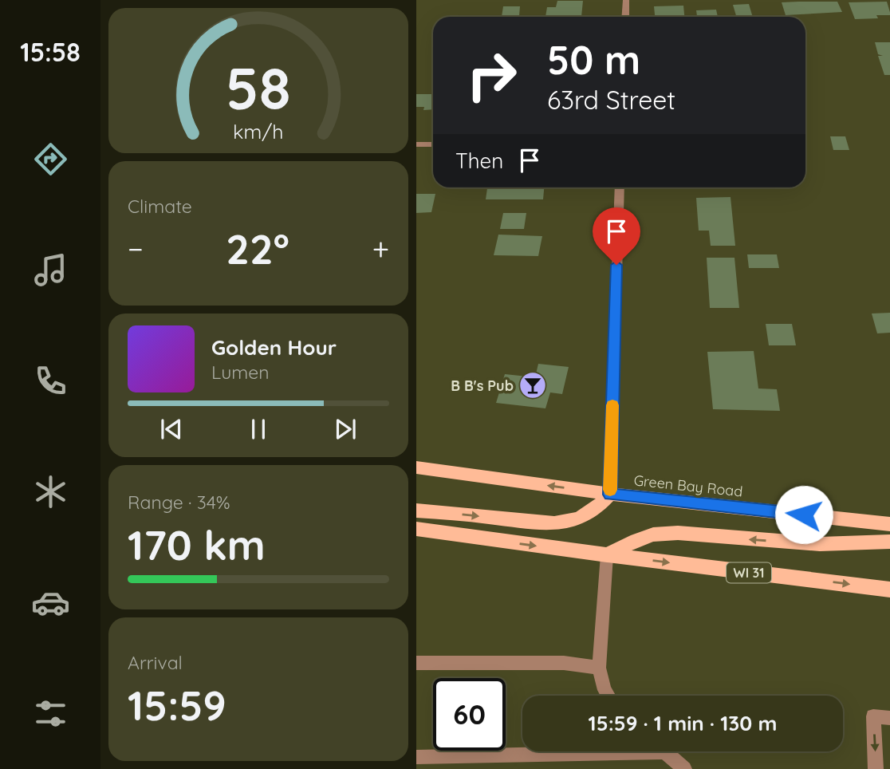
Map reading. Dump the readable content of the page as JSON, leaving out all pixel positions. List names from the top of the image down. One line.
{"streets":{"main road":["Green Bay Road","WI 31"]},"places":{"bar":["B B's Pub"]},"page":{"tabs":"15:58","turn":["50 m","63rd Street"],"then":"Then","tile":["Climate",["Range · 34%","170 km"],["Arrival","15:59"]],"heat":["−","22°","+"],"song":["Golden Hour","Lumen"],"limit":"60","trip":"15:59 · 1 min · 130 m","gauge":["58","km/h"]}}
